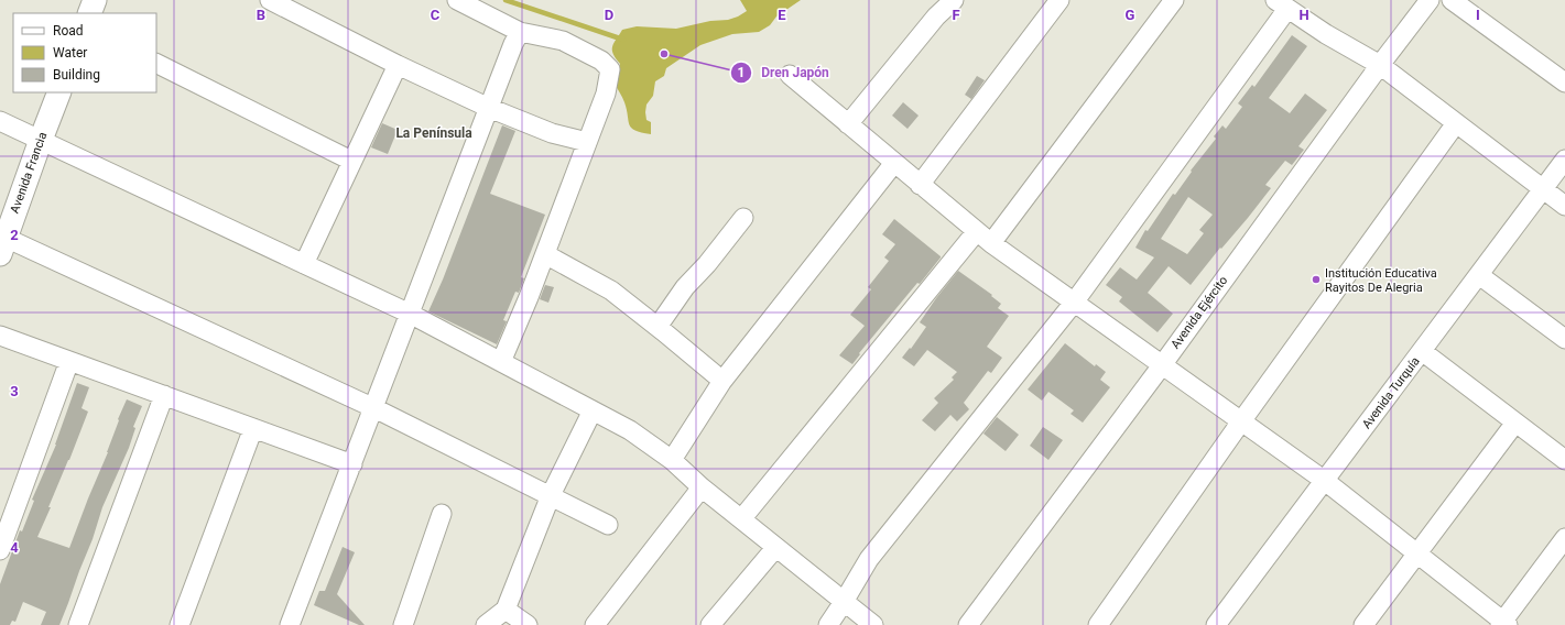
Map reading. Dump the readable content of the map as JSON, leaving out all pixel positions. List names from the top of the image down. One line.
{"streets":{"street":["Avenida Francia","Avenida Ejército","Avenida Turquía"]},"districts":["La Península"],"places":["Dren Japón","Institución Educativa Rayitos De Alegria"],"legend":["Road","Water","Building"],"grid":{"columns":["B","C","D","E","F","G","H","I"],"rows":["2","3","4"]}}
